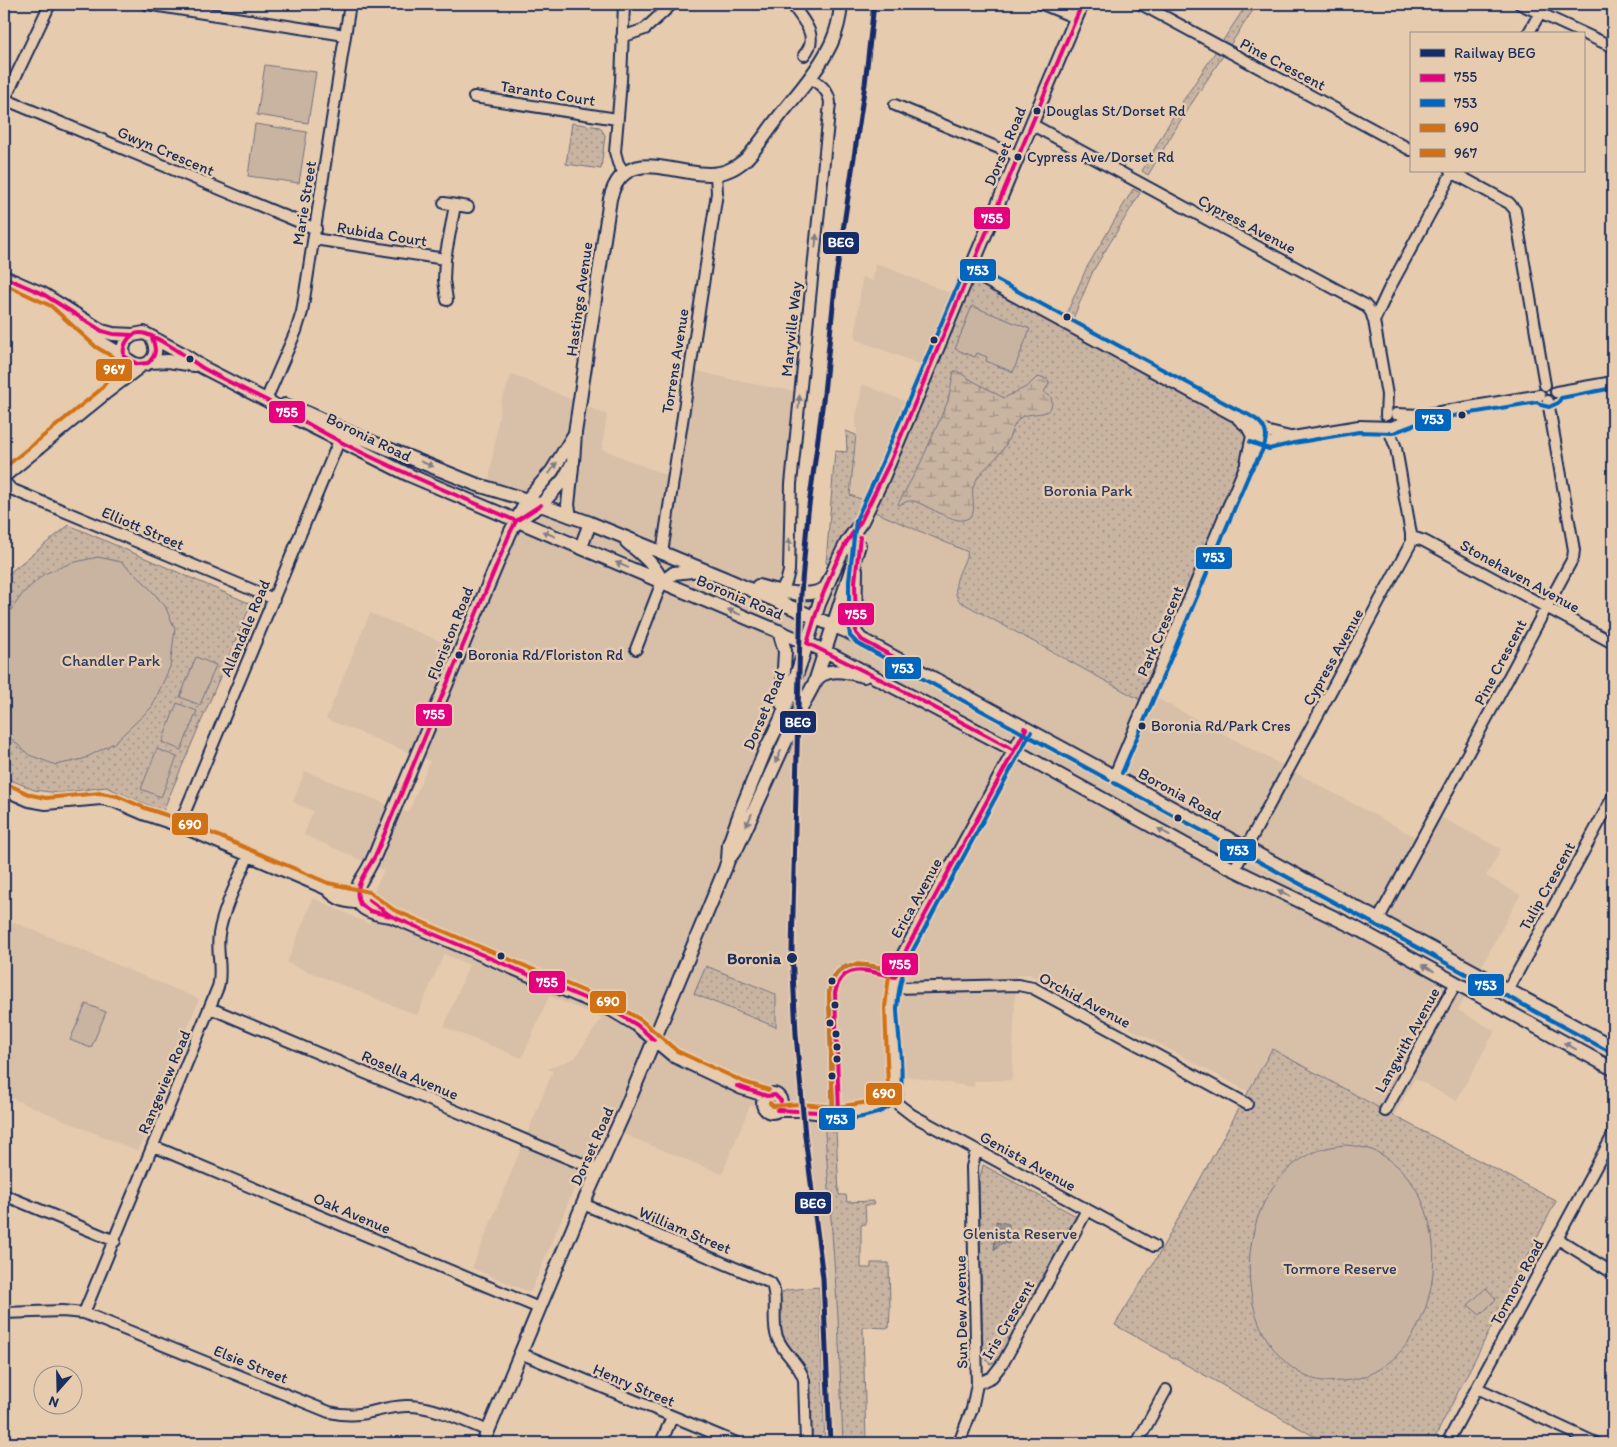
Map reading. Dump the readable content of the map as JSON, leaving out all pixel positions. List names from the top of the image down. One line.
{"streets":{"main road":["Dorset Road","Hastings Avenue","Boronia Road","Floriston Road","Erica Avenue"],"street":["Pine Crescent","Taranto Court","Gwyn Crescent","Marie Street","Cypress Avenue","Rubida Court","Maryville Way","Torrens Avenue","Elliott Street","Stonehaven Avenue","Allandale Road","Park Crescent","Tulip Crescent","Orchid Avenue","Langwith Avenue","Rosella Avenue","Rangeview Road","Genista Avenue","Oak Avenue","William Street","Tormore Road","Sun Dew Avenue","Iris Crescent","Elsie Street","Henry Street"]},"crossings":[["Pine Crescent","Boronia Road"],["Pine Crescent","Stonehaven Avenue"],["Dorset Road","Cypress Avenue"],["Dorset Road","Boronia Road"],["Dorset Road","Rosella Avenue"],["Dorset Road","Oak Avenue"],["Dorset Road","William Street"],["Dorset Road","Elsie Street"],["Dorset Road","Henry Street"],["Gwyn Crescent","Marie Street"],["Gwyn Crescent","Rubida Court"],["Marie Street","Rubida Court"],["Marie Street","Boronia Road"],["Cypress Avenue","Boronia Road"],["Cypress Avenue","Stonehaven Avenue"],["Hastings Avenue","Boronia Road"],["Hastings Avenue","Floriston Road"],["Maryville Way","Boronia Road"],["Torrens Avenue","Boronia Road"],["Boronia Road","Allandale Road"],["Boronia Road","Park Crescent"],["Boronia Road","Floriston Road"],["Boronia Road","Tulip Crescent"],["Boronia Road","Erica Avenue"],["Boronia Road","Langwith Avenue"],["Elliott Street","Allandale Road"],["Erica Avenue","Orchid Avenue"],["Erica Avenue","Genista Avenue"],["Rosella Avenue","Rangeview Road"],["Rangeview Road","Oak Avenue"],["Rangeview Road","Elsie Street"],["Genista Avenue","Sun Dew Avenue"],["Genista Avenue","Iris Crescent"],["Sun Dew Avenue","Iris Crescent"]],"one_way":["Maryville Way"],"parks":["Boronia Park","Chandler Park","Glenista Reserve","Tormore Reserve"],"places":["Douglas St/Dorset Rd","Cypress Ave/Dorset Rd","Boronia Rd/Floriston Rd","Boronia Rd/Park Cres","Boronia"],"lines":["rail line BEG","transit line 755","transit line 753","transit line 967","transit line 690"],"legend":["Railway BEG","755","753","690","967"],"north":"bottom"}
